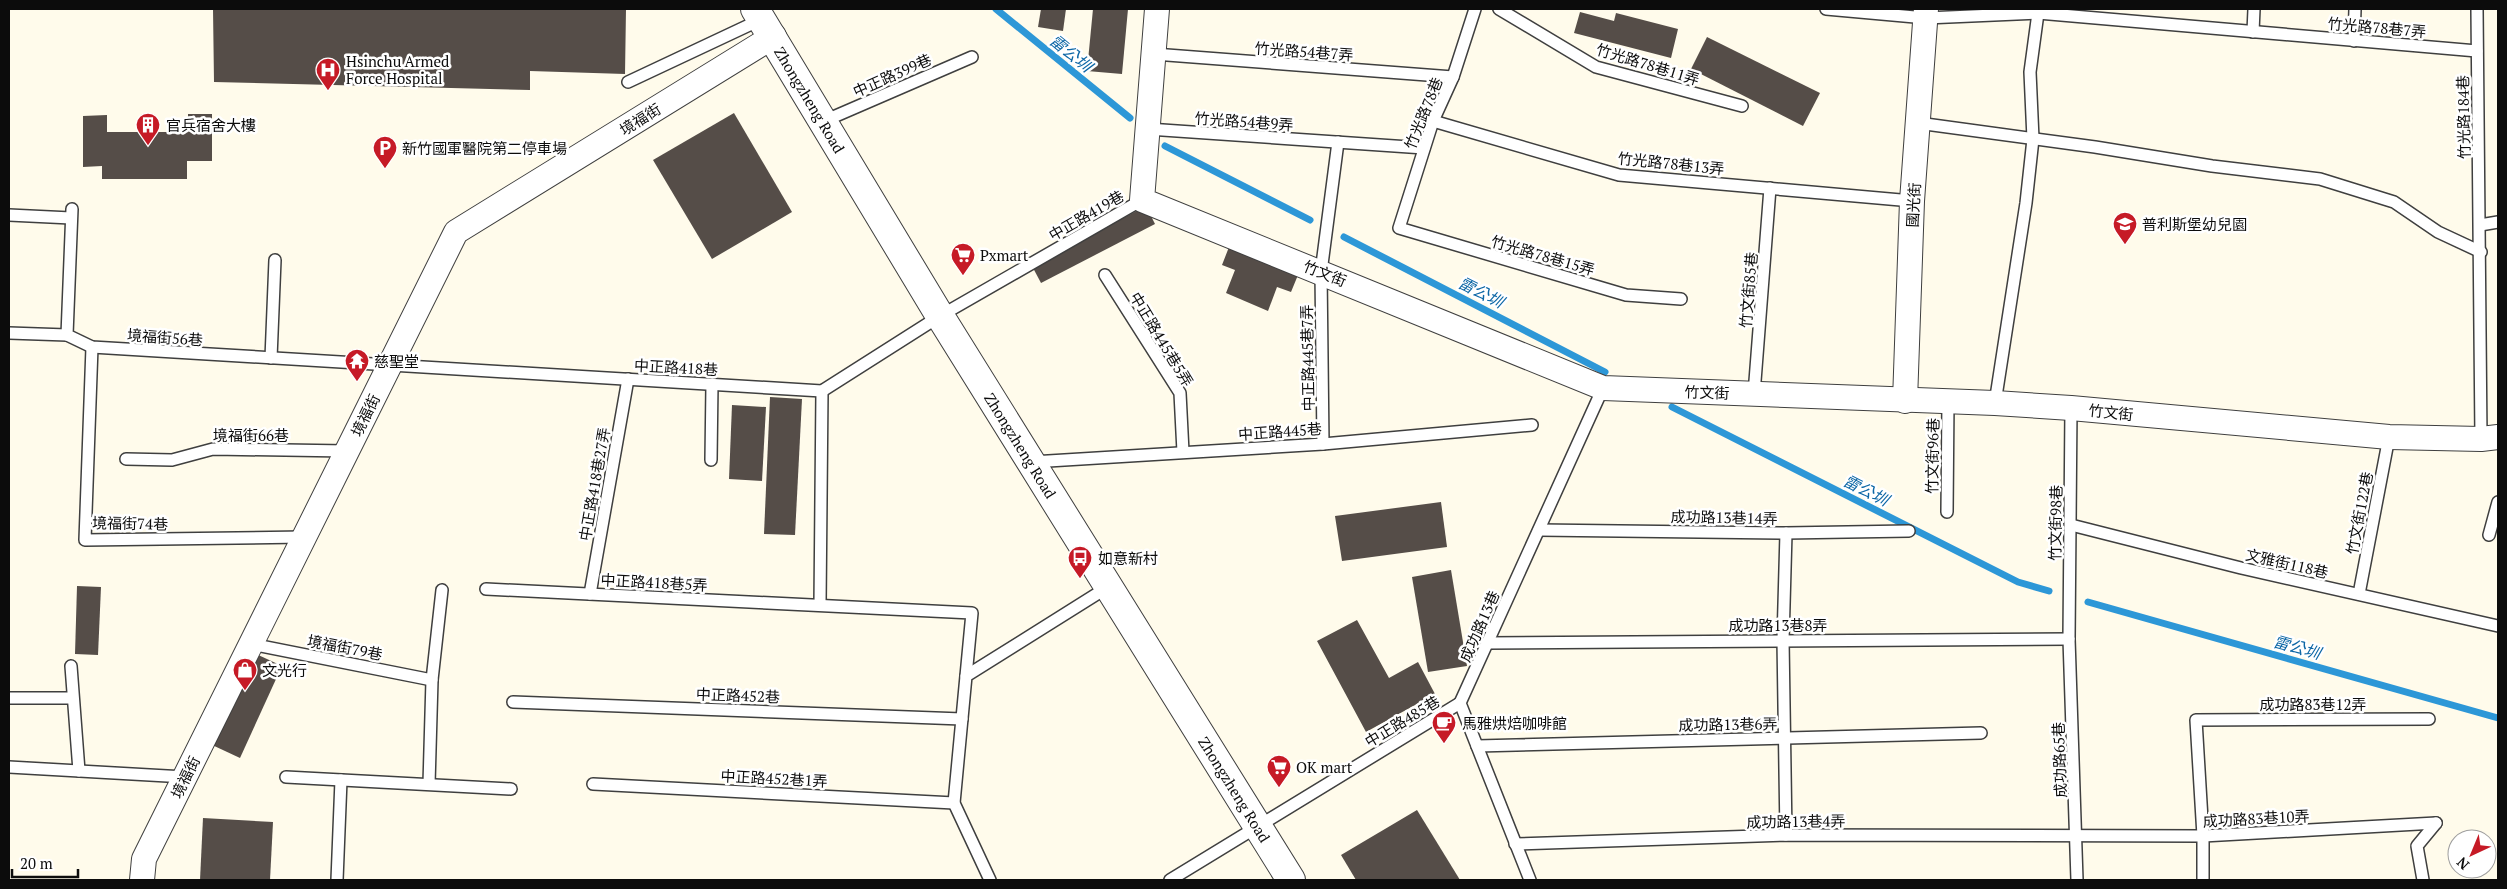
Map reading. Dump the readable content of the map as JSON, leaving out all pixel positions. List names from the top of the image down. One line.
{"streets":{"street":["Zhongzheng Road","境福街","國光街","竹文街"],"lane":["竹光路78巷7弄","竹光路54巷7弄","竹光路78巷11弄","中正路399巷","竹光路78巷","竹光路184巷","竹光路54巷9弄","竹光路78巷13弄","中正路419巷","竹光路78巷15弄","竹文街85巷","境福街56巷","中正路445巷5弄","中正路445巷7弄","中正路418巷","中正路445巷","境福街66巷","竹文街96巷","中正路418巷27弄","竹文街122巷","成功路13巷14弄","境福街74巷","竹文街98巷","文雅街118巷","中正路418巷5弄","成功路13巷8弄","成功路13巷","境福街79巷","中正路452巷","成功路83巷12弄","中正路485巷","成功路13巷6弄","成功路65巷","中正路452巷1弄","成功路83巷10弄","成功路13巷4弄"]},"crossings":[["竹光路78巷7弄","竹光路184巷"],["竹光路78巷7弄","國光街"],["竹光路54巷7弄","竹光路78巷"],["中正路399巷","Zhongzheng Road"],["Zhongzheng Road","境福街"],["Zhongzheng Road","中正路419巷"],["Zhongzheng Road","中正路445巷"],["Zhongzheng Road","中正路485巷"],["竹光路78巷","竹光路54巷9弄"],["竹光路78巷","竹光路78巷13弄"],["竹光路78巷","竹光路78巷15弄"],["竹光路184巷","竹文街"],["境福街","境福街56巷"],["境福街","中正路418巷"],["境福街","境福街66巷"],["境福街","境福街74巷"],["境福街","境福街79巷"],["竹光路78巷13弄","國光街"],["竹光路78巷13弄","竹文街85巷"],["國光街","竹文街"],["中正路419巷","竹文街"],["竹文街","竹文街85巷"],["竹文街","中正路445巷7弄"],["竹文街","竹文街96巷"],["竹文街","竹文街122巷"],["竹文街","竹文街98巷"],["竹文街","成功路13巷"],["境福街56巷","中正路418巷"],["境福街56巷","境福街74巷"],["中正路445巷5弄","中正路445巷"],["中正路445巷7弄","中正路445巷"],["中正路418巷","中正路418巷27弄"],["中正路418巷27弄","中正路418巷5弄"],["竹文街122巷","文雅街118巷"],["成功路13巷14弄","成功路13巷"],["竹文街98巷","文雅街118巷"],["竹文街98巷","成功路13巷8弄"],["竹文街98巷","成功路65巷"],["成功路13巷8弄","成功路13巷"],["成功路13巷8弄","成功路65巷"],["成功路13巷","中正路485巷"],["成功路83巷12弄","成功路83巷10弄"],["成功路65巷","成功路83巷10弄"],["成功路65巷","成功路13巷4弄"],["成功路83巷10弄","成功路13巷4弄"]],"water":["雷公圳"],"places":{"hospital":["Hsinchu Armed Force Hospital"],"building":["官兵宿舍大樓"],"parking":["新竹國軍醫院第二停車場"],"school or university":["普利斯堡幼兒園"],"supermarket":["Pxmart","OK mart"],"temple":["慈聖堂"],"bus stop":["如意新村"],"shop":["文光行"],"cafe":["馬雅烘焙咖啡館"]},"scale_bar":"20 m","north":"bottom left"}
